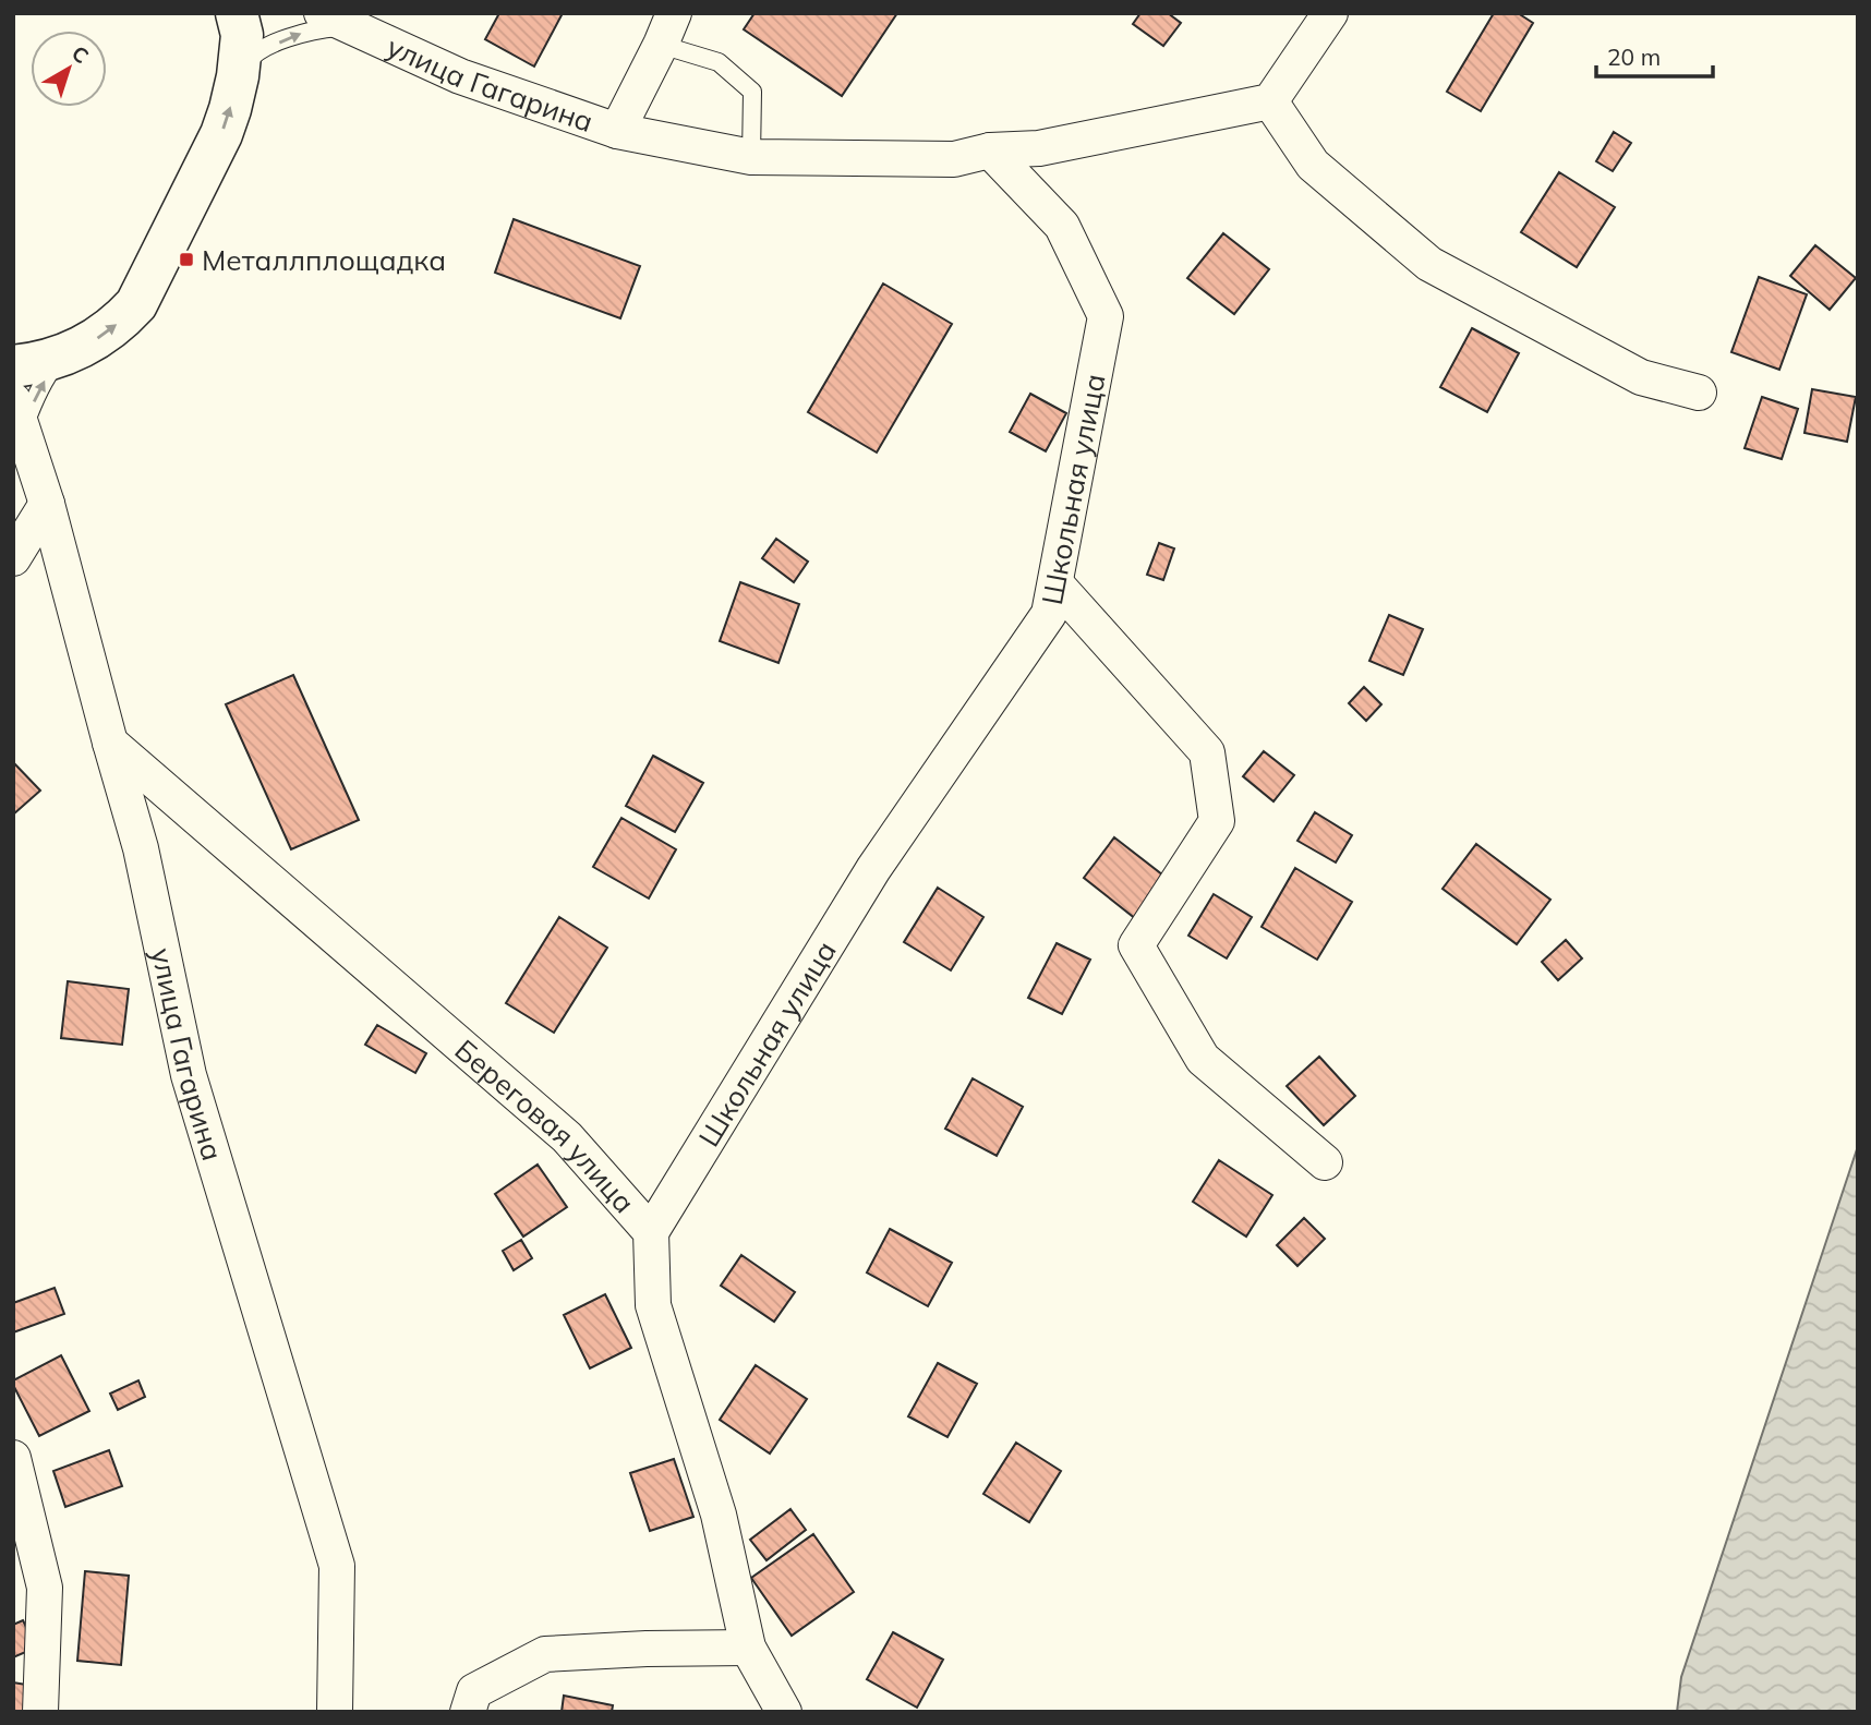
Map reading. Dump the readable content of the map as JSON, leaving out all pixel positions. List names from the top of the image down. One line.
{"streets":{"street":["улица Гагарина","Школьная улица","Береговая улица"]},"crossings":[["улица Гагарина","Школьная улица"],["улица Гагарина","Береговая улица"],["Школьная улица","Береговая улица"]],"places":{"transit":["Металлплощадка"]},"scale_bar":"20 m","north":"top right"}
